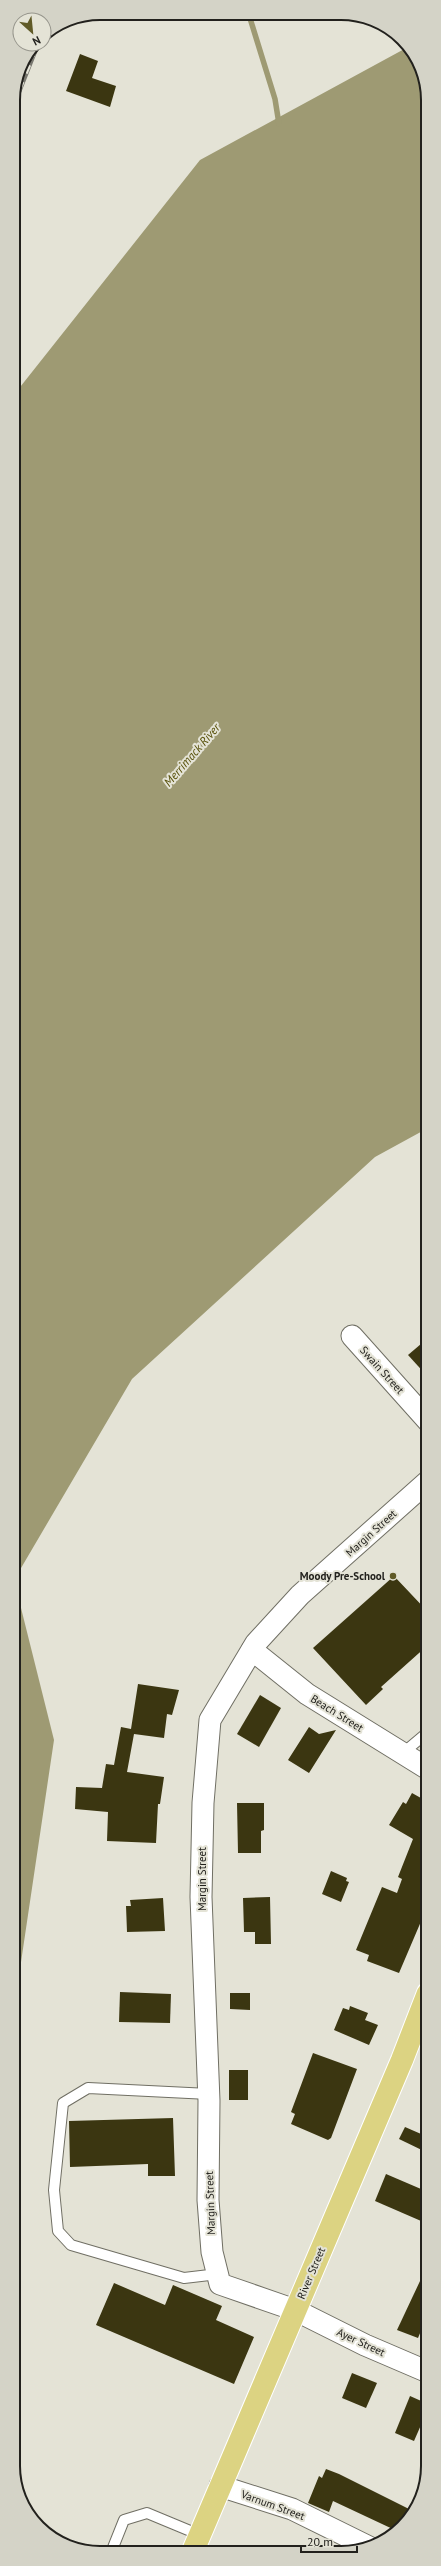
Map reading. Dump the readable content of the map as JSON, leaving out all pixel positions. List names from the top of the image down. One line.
{"streets":{"main road":["River Street"],"street":["Swain Street","Margin Street","Beach Street","Ayer Street","Varnum Street"]},"crossings":[["Margin Street","Beach Street"],["Margin Street","River Street"],["Margin Street","Ayer Street"],["River Street","Ayer Street"],["River Street","Varnum Street"]],"water":["Merrimack River"],"places":["Moody Pre-School"],"scale_bar":"20 m","north":"bottom right"}
